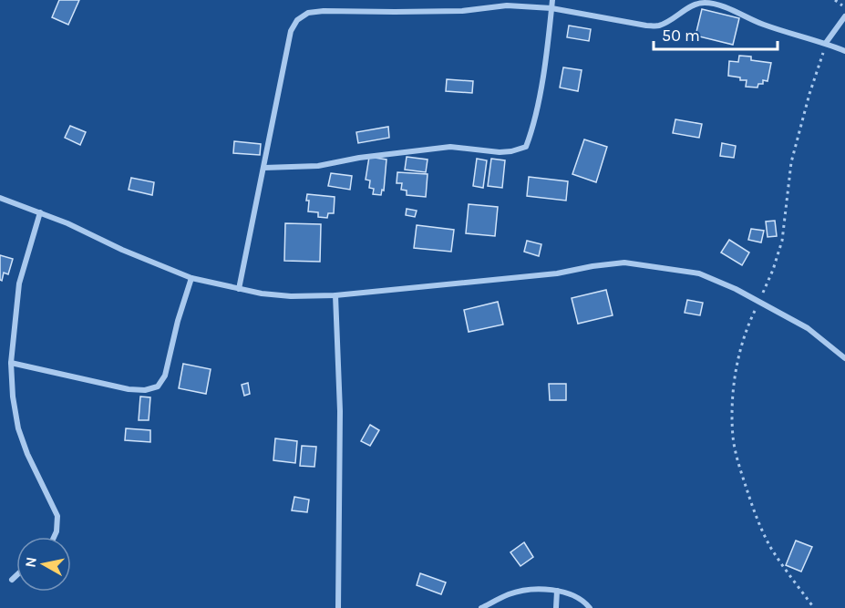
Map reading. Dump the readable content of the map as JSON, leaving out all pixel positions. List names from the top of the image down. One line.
{"scale_bar":"50 m","north":"left"}
